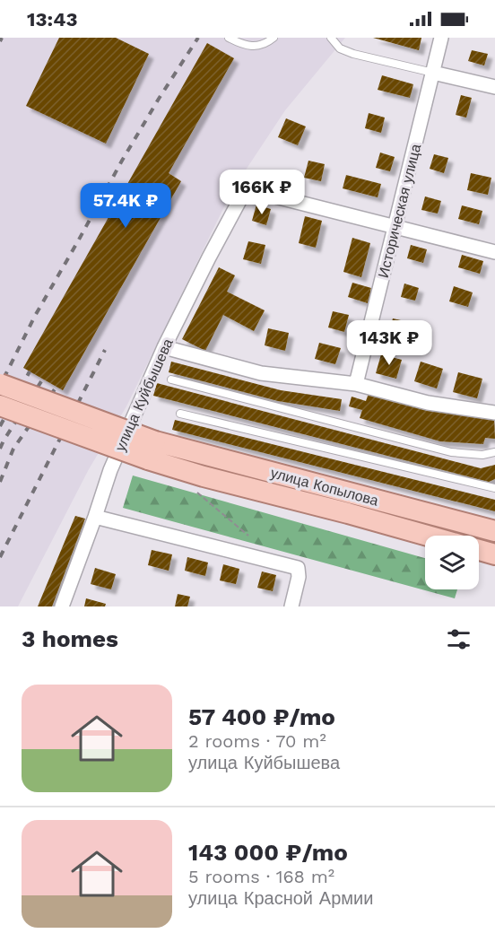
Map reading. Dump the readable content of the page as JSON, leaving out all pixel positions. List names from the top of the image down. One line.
{"streets":{"main road":["улица Копылова"],"street":["Историческая улица","улица Куйбышева"]},"crossings":[["Историческая улица","улица Куйбышева"]],"page":{"status":"13:43","price":["166K ₽","57.4K ₽","143K ₽"],"heading":"3 homes","list":[{"name":"57 400 ₽/mo","note":"2 rooms · 70 m² · улица Куйбышева"},{"name":"143 000 ₽/mo","note":"5 rooms · 168 m² · улица Красной Армии"}]}}
